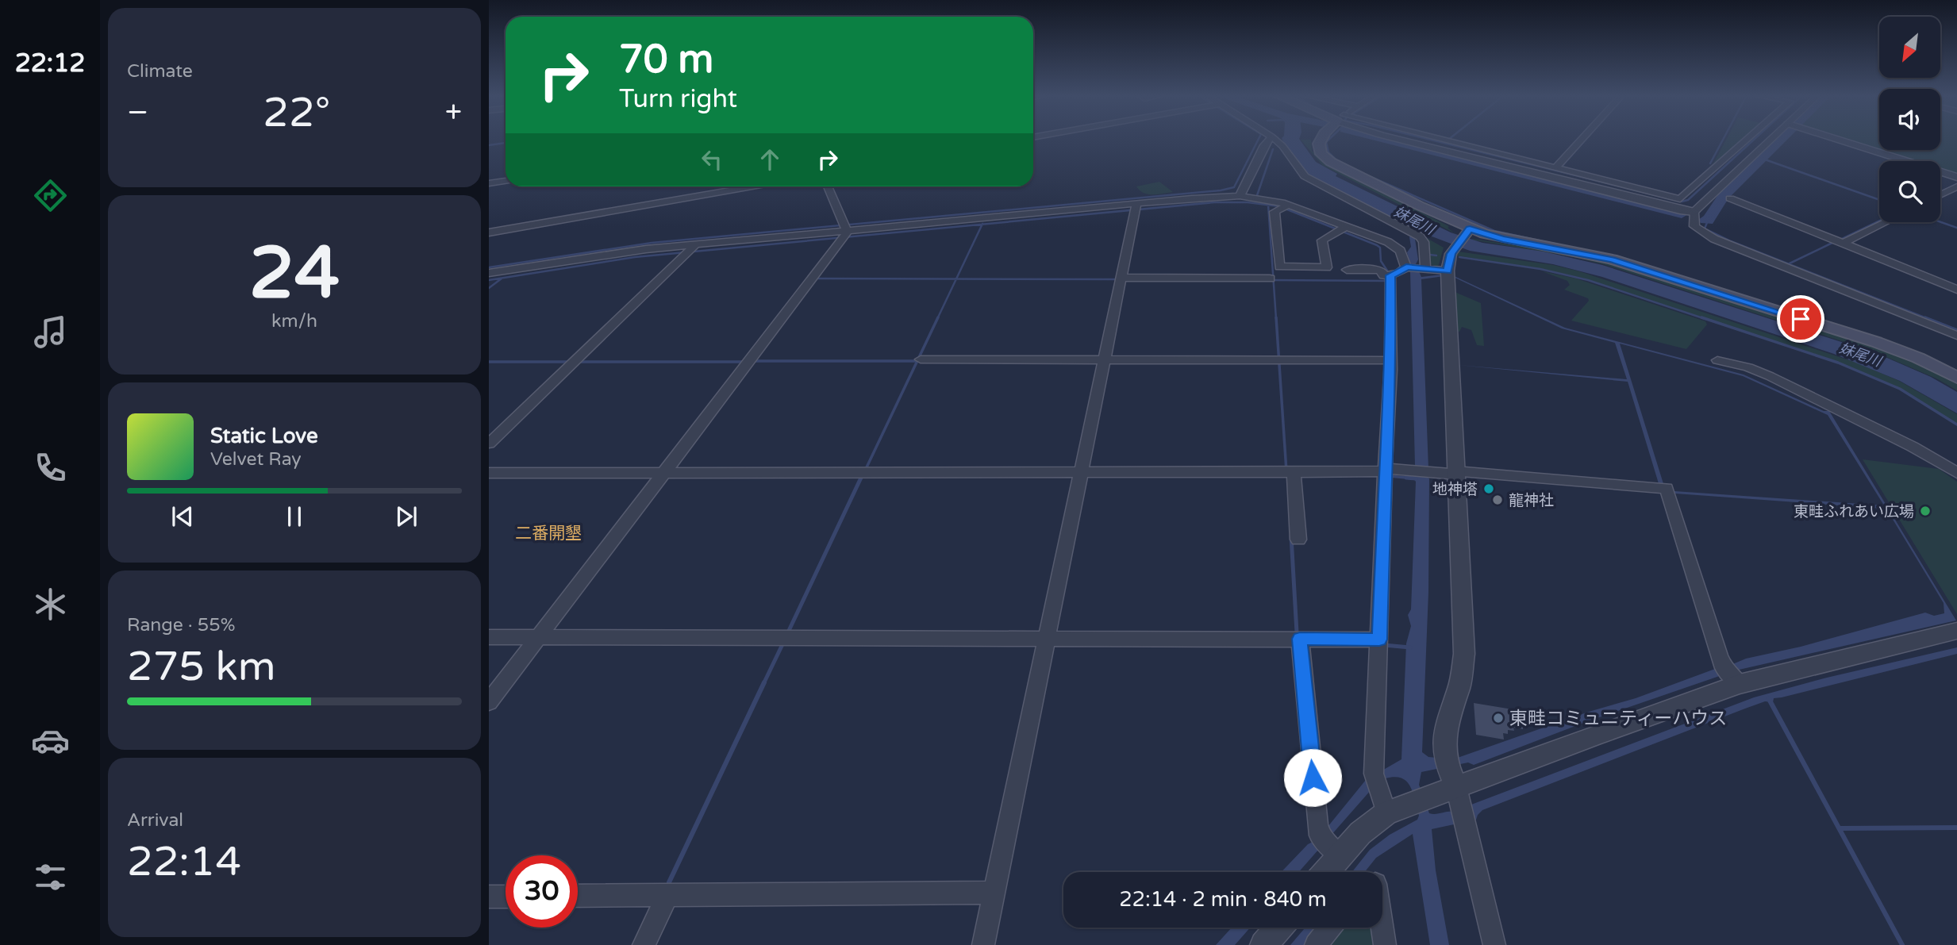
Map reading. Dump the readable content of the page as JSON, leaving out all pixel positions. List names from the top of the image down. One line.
{"districts":["二番開墾"],"water":["妹尾川"],"places":["地神塔","龍神社","東畦ふれあい広場","東畦コミュニティーハウス"],"north":"bottom left","page":{"tabs":"22:12","tile":["Climate",["24","km/h"],["Range · 55%","275 km"],["Arrival","22:14"]],"turn":["70 m","Turn right"],"heat":["−","22°","+"],"song":["Static Love","Velvet Ray"],"limit":"30","trip":"22:14 · 2 min · 840 m"}}
